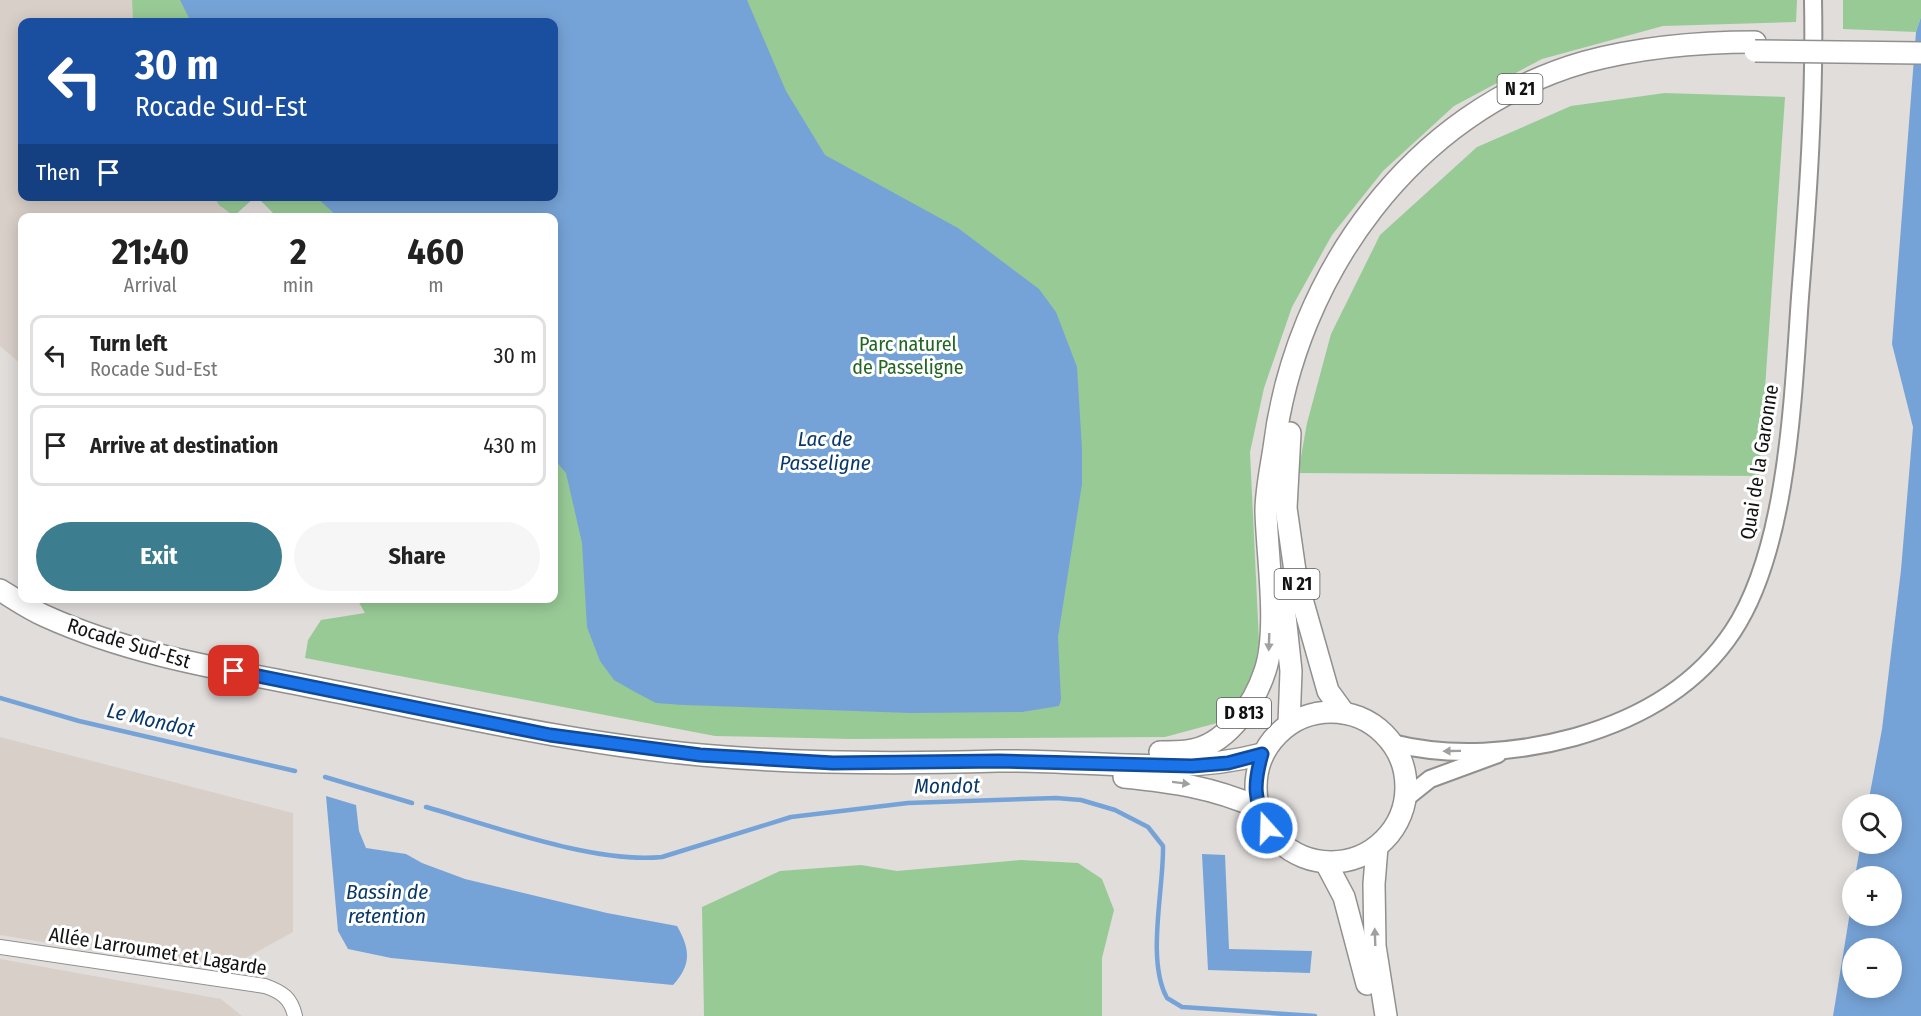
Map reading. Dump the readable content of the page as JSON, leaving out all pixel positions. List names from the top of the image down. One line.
{"streets":{"main road":["N 21","Rocade Sud-Est","D 813"],"street":["Quai de la Garonne","Allée Larroumet et Lagarde"]},"crossings":[["N 21","Quai de la Garonne"],["N 21","Rocade Sud-Est"],["N 21","D 813"],["Quai de la Garonne","Rocade Sud-Est"],["Rocade Sud-Est","D 813"]],"water":["Lac de Passeligne","Le Mondot","Mondot","Bassin de retention"],"parks":["Parc naturel de Passeligne"],"page":{"turn":["30 m","Rocade Sud-Est"],"then":"Then","eta":["21:40","Arrival","2","min","460","m"],"list":[{"name":"Turn left","note":"Rocade Sud-Est","value":"30 m"},{"name":"Arrive at destination","value":"430 m"}],"buttons":["Exit","Share"],"map_buttons":["+","−"]}}
